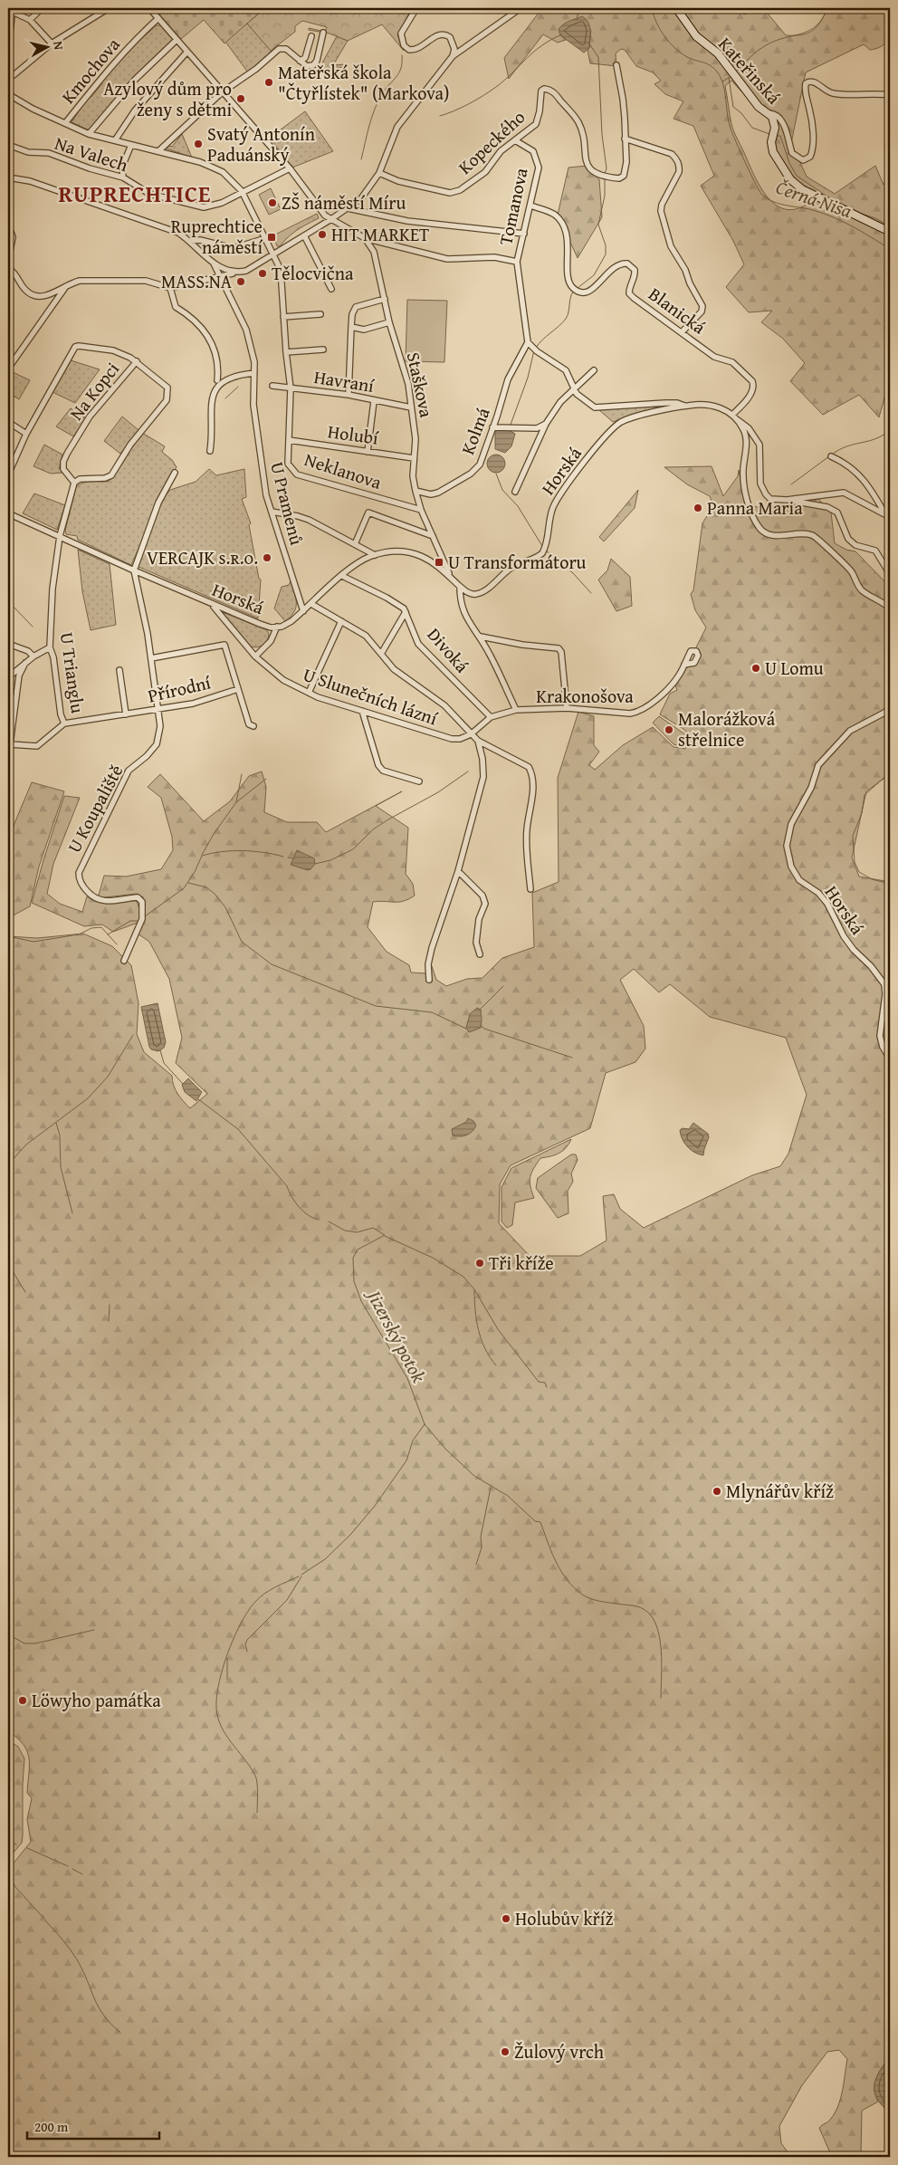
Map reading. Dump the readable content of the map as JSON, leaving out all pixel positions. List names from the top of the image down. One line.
{"streets":{"street":["Kmochova","Kateřinská","Kopeckého","Na Valech","Tomanova","Blanická","Havraní","Staškova","Na Kopci","Kolmá","Holubí","Neklanova","Horská","U Pramenů","Divoká","U Trianglu","Přírodní","U Slunečních lázní","Krakonošova","U Koupaliště"]},"crossings":[["Kmochova","Neklanova"],["Kopeckého","Tomanova"],["Na Valech","Neklanova"],["Tomanova","Blanická"],["Blanická","Horská"],["Havraní","Staškova"],["Havraní","Neklanova"],["Staškova","Kolmá"],["Staškova","Holubí"],["Staškova","Neklanova"],["Staškova","Horská"],["Holubí","Neklanova"],["Horská","U Pramenů"],["Horská","U Trianglu"],["Horská","U Slunečních lázní"],["Horská","U Koupaliště"],["Divoká","Krakonošova"],["U Trianglu","Přírodní"],["Přírodní","U Koupaliště"],["U Slunečních lázní","Krakonošova"]],"districts":["RUPRECHTICE"],"water":["Černá Nisa","Jizerský potok"],"places":{"other":["Mateřská škola \"Čtyřlístek\" (Markova)","Azylový dům pro ženy s dětmi","Svatý Antonín Paduánský","ZŠ náměstí Míru","HIT MARKET","Tělocvična","MASS.NA","Panna Maria","VERCAJK s.ʀ.ᴏ.","U Lomu","Malorážková střelnice","Tři kříže","Mlynářův kříž","Löwyho památka","Holubův kříž","Žulový vrch"],"transit":["Ruprechtice náměstí","U Transformátoru"]},"scale_bar":"200 m","north":"right"}
